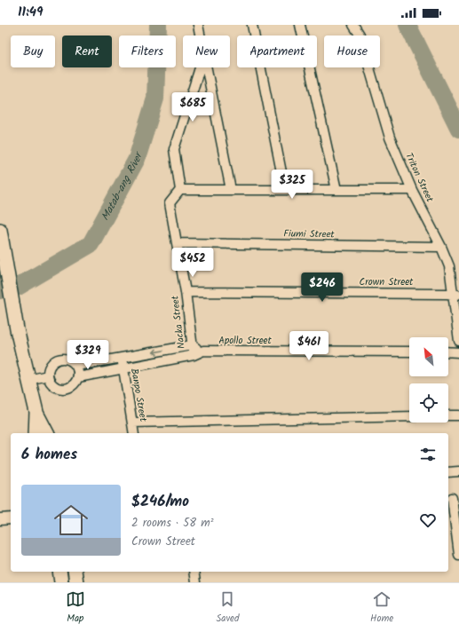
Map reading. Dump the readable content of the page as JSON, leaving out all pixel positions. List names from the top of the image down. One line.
{"streets":{"street":["Triton Street","Fiumi Street","Crown Street","Nacka Street","Apollo Street","Banpo Street"]},"crossings":[["Triton Street","Fiumi Street"],["Triton Street","Crown Street"],["Fiumi Street","Nacka Street"],["Crown Street","Nacka Street"],["Nacka Street","Apollo Street"],["Apollo Street","Banpo Street"]],"water":["Matab-ang River"],"north":"top left","page":{"status":"11:49","chip":["Buy","Rent","Filters","New","Apartment","House"],"price":["$685","$325","$452","$246","$461","$329"],"heading":"6 homes","list":[{"name":"$246/mo","note":"2 rooms · 58 m² · Crown Street"}],"tabs":["Map","Saved","Home"]}}
